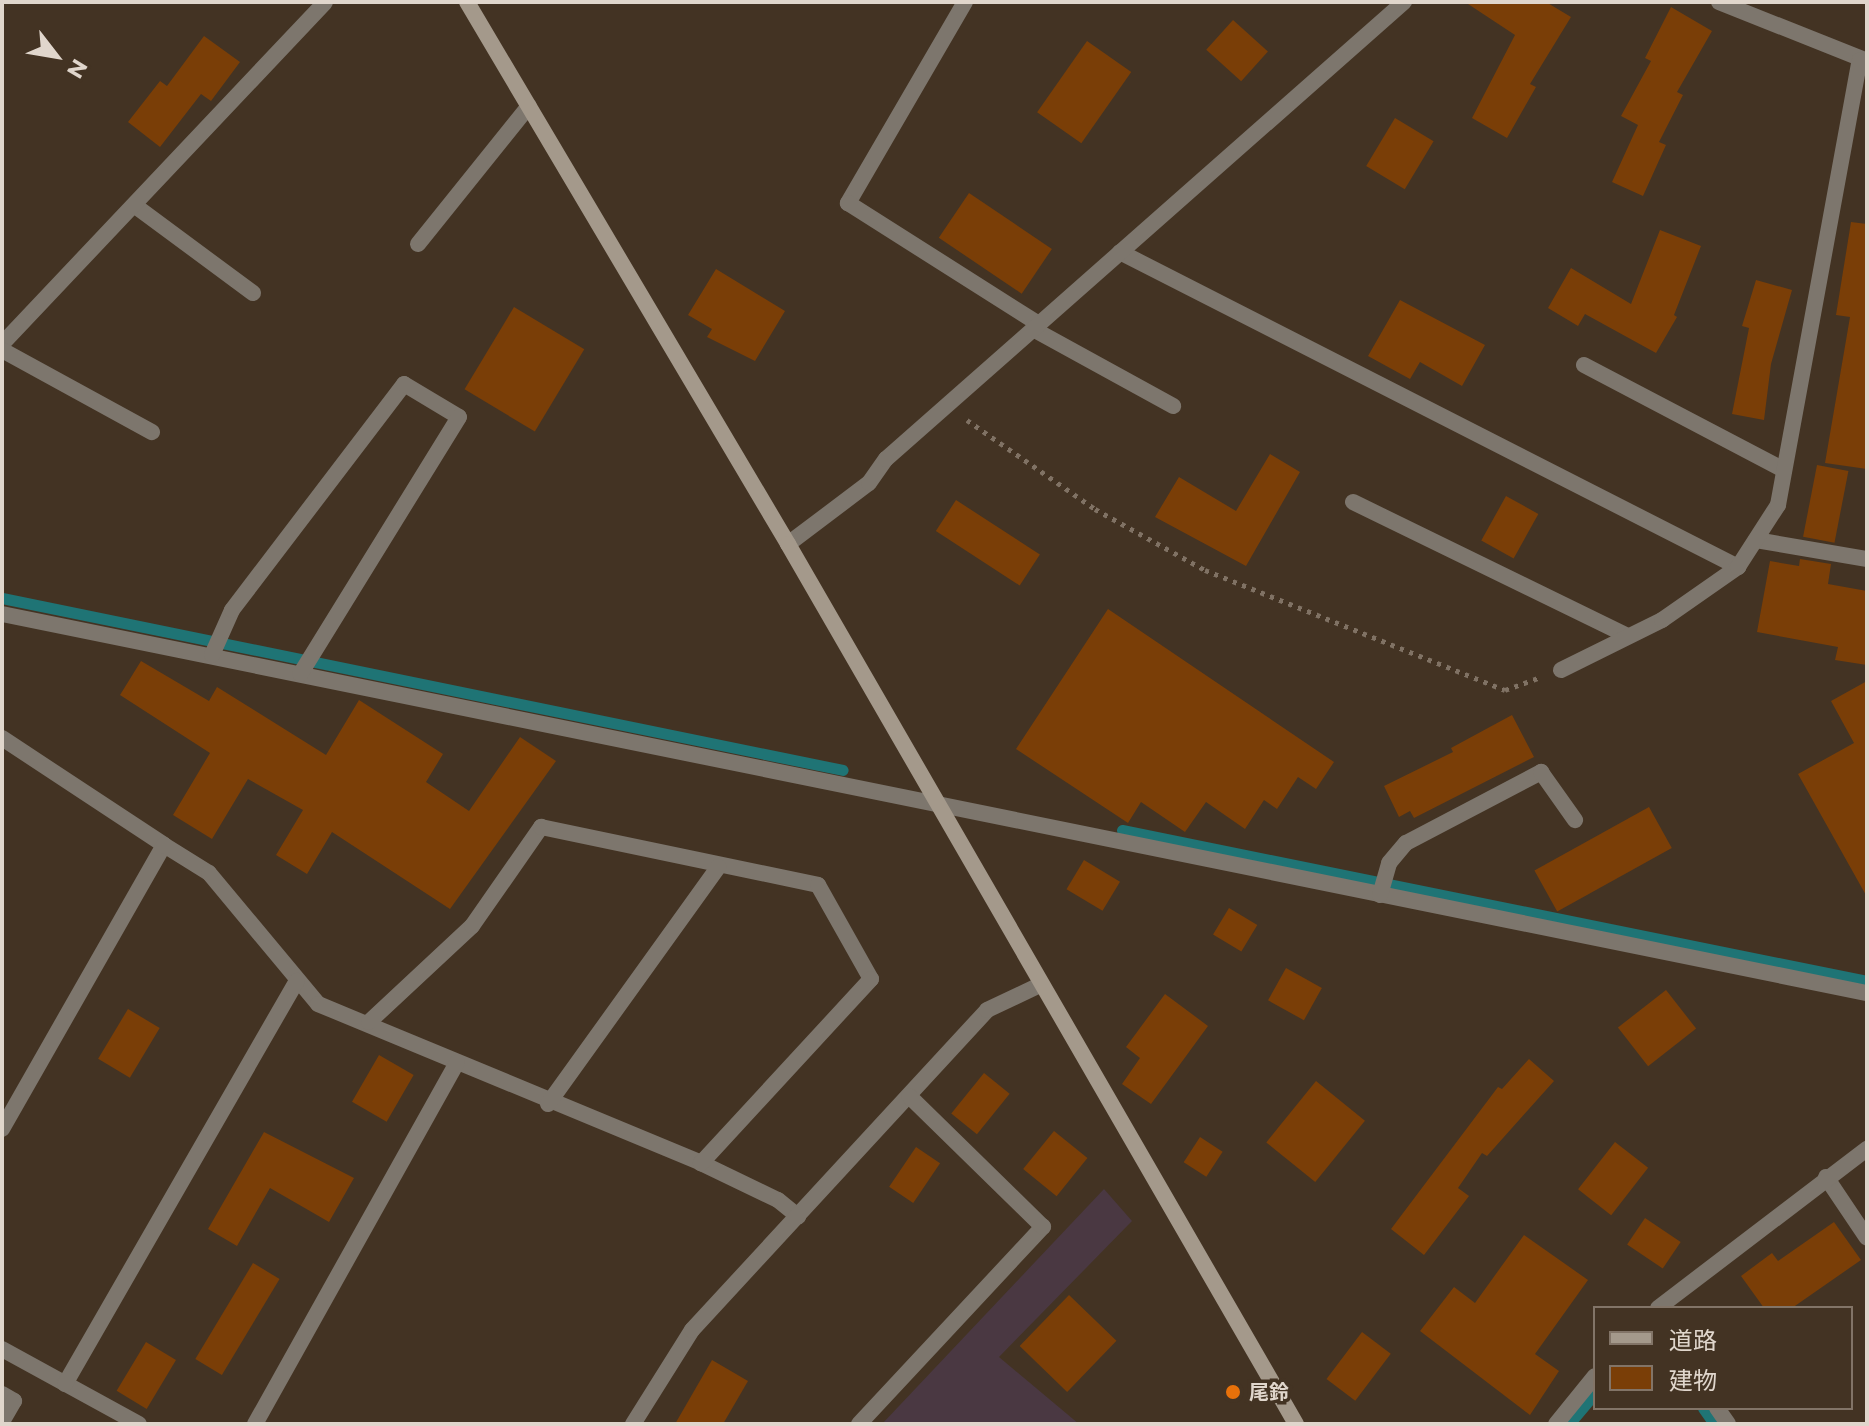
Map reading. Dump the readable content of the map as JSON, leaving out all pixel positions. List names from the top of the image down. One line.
{"places":["尾鈴"],"legend":["道路","建物"],"north":"bottom right"}
